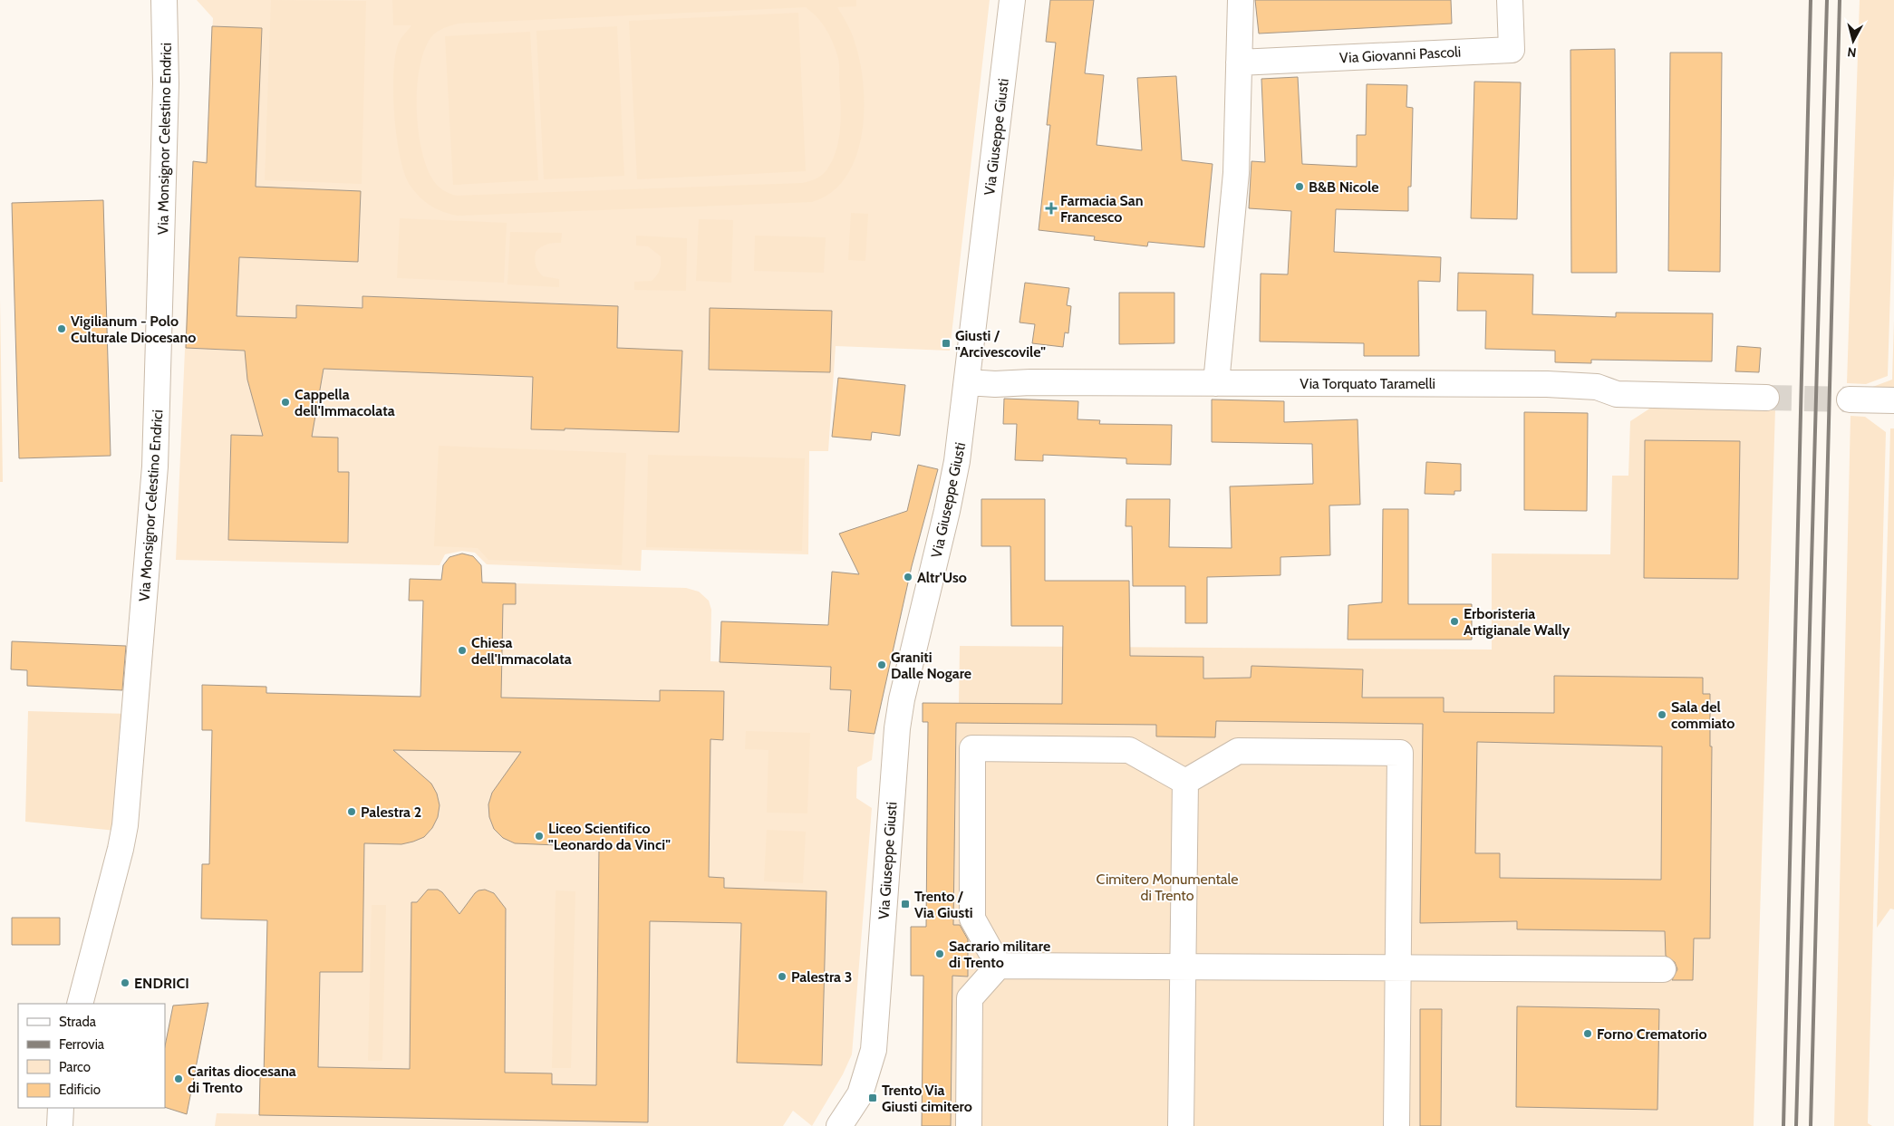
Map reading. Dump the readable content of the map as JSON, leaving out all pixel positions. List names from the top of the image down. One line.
{"streets":{"street":["Via Giovanni Pascoli","Via Giuseppe Giusti","Via Monsignor Celestino Endrici","Via Torquato Taramelli"]},"crossings":[["Via Giuseppe Giusti","Via Torquato Taramelli"]],"parks":["Cimitero Monumentale di Trento"],"places":{"other":["B&B Nicole","Vigilianum - Polo Culturale Diocesano","Cappella dell'Immacolata","Altr'Uso","Erboristeria Artigianale Wally","Chiesa dell'Immacolata","Graniti Dalle Nogare","Sala del commiato","Palestra 2","Liceo Scientifico \"Leonardo da Vinci\"","Sacrario militare di Trento","Palestra 3","ENDRICI","Forno Crematorio","Caritas diocesana di Trento"],"health":["Farmacia San Francesco"],"transit":["Giusti / \"Arcivescovile\"","Trento / Via Giusti","Trento Via Giusti cimitero"]},"legend":["Strada","Ferrovia","Parco","Edificio"],"north":"bottom"}
